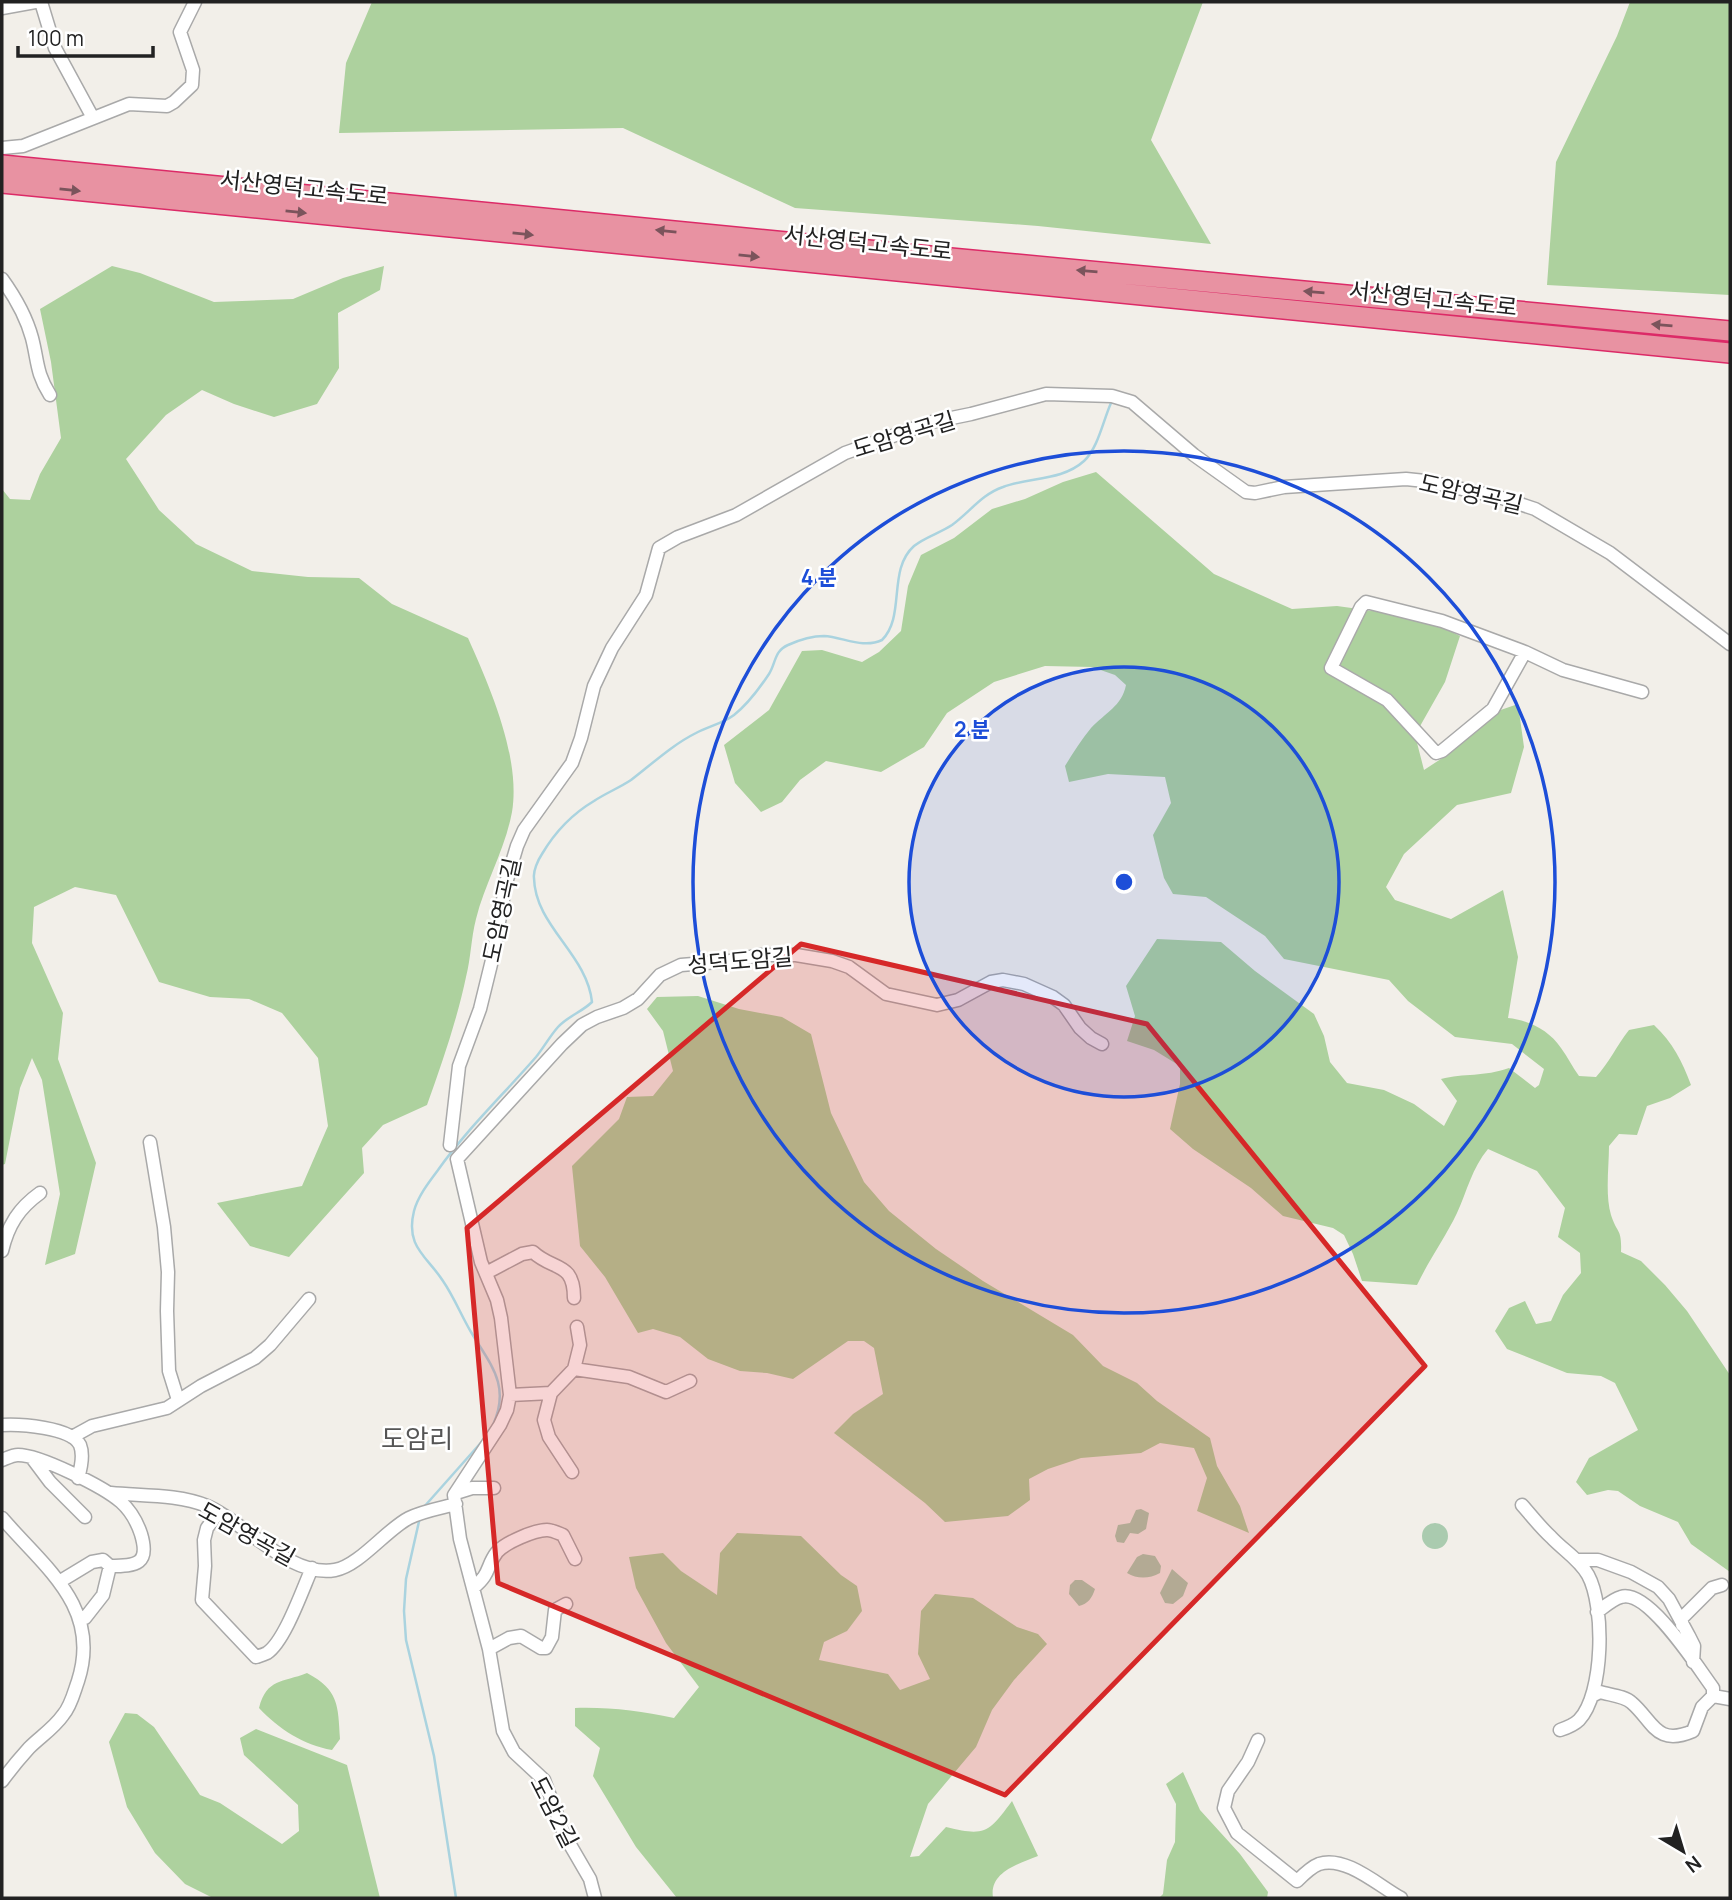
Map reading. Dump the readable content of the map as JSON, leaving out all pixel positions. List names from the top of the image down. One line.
{"streets":{"highway":["서산영덕고속도로"],"street":["도암영곡길","성덕도암길","도암2길"]},"crossings":[["도암영곡길","도암2길"]],"districts":["도암리"],"scale_bar":"100 m","north":"bottom right","rings":["4 분","2 분"]}
